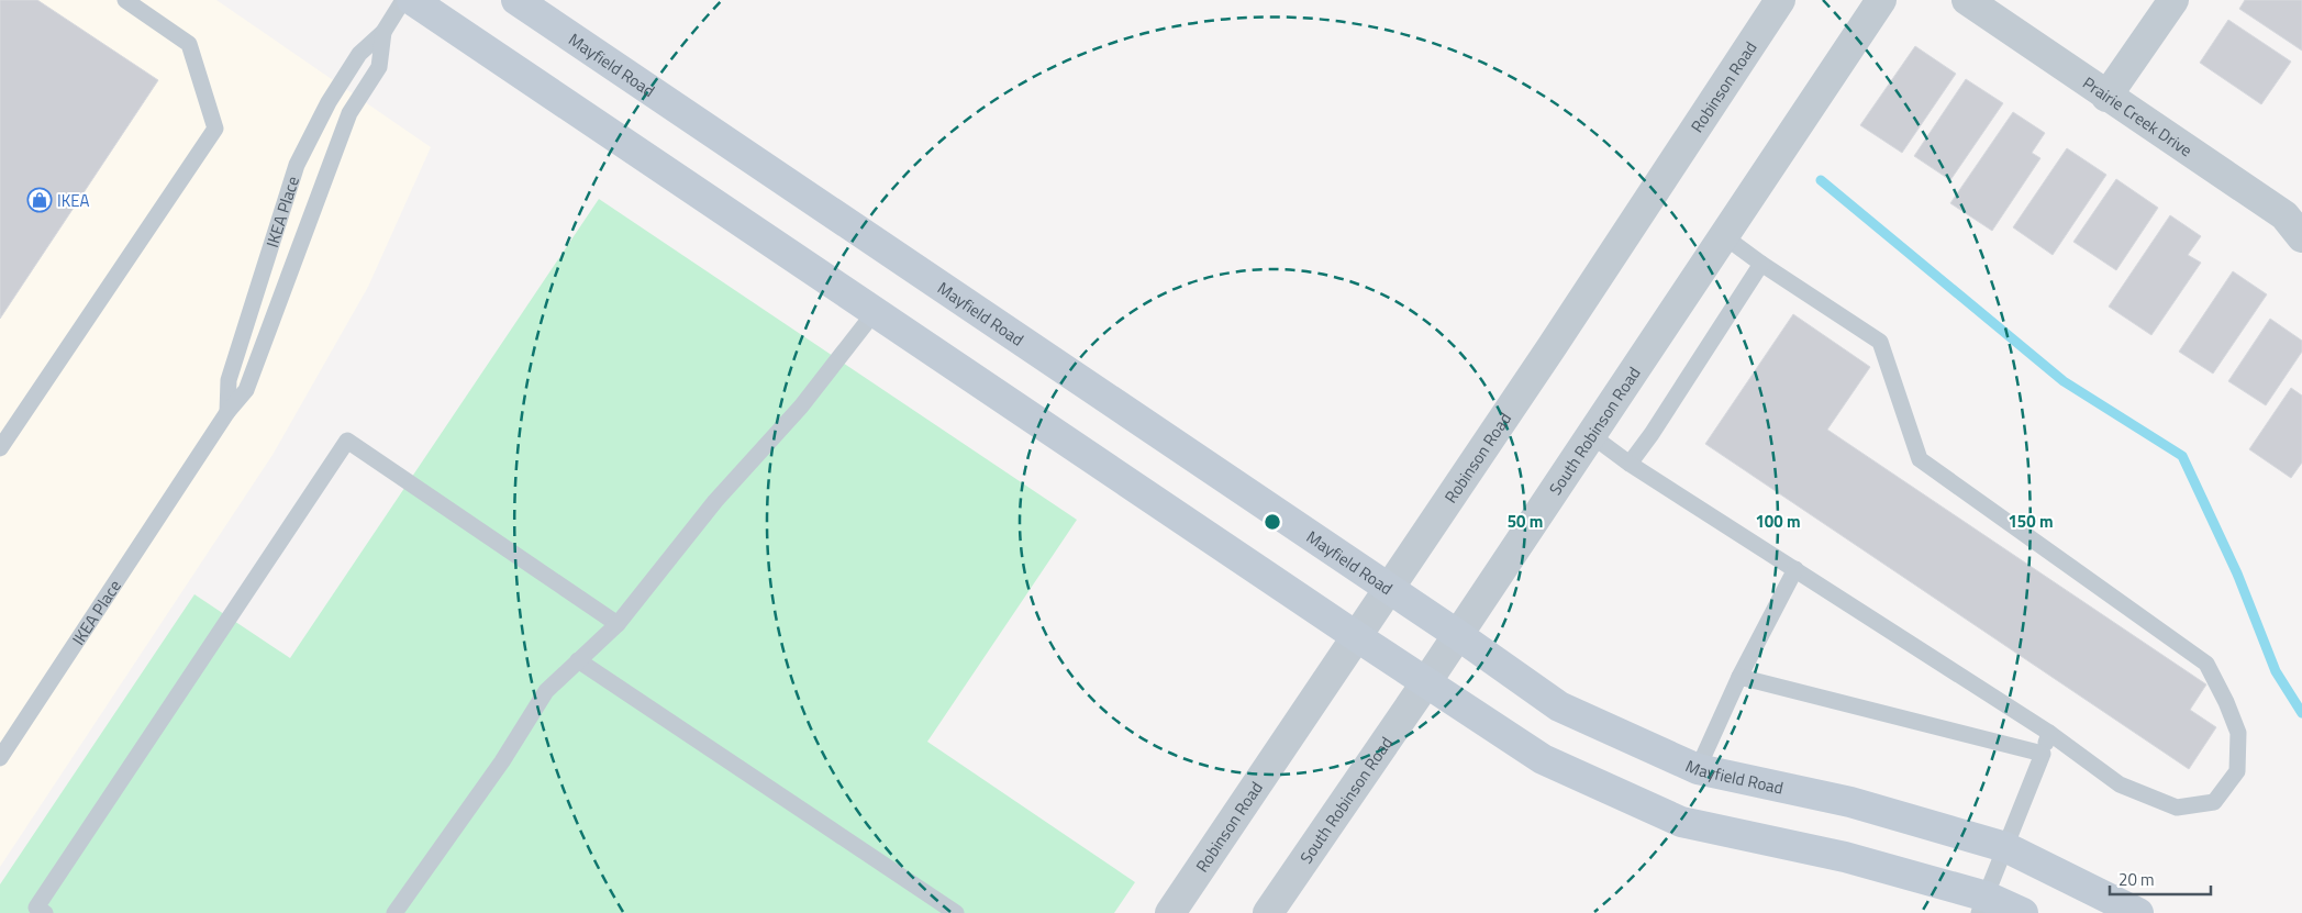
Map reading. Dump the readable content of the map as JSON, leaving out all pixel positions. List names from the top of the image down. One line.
{"streets":{"main road":["Mayfield Road"],"street":["Robinson Road","Prairie Creek Drive","South Robinson Road"],"lane":["IKEA Place"]},"crossings":[["Mayfield Road","Robinson Road"],["Mayfield Road","South Robinson Road"]],"places":{"shop":["IKEA"]},"scale_bar":"20 m","rings":["50 m","100 m","150 m"]}
